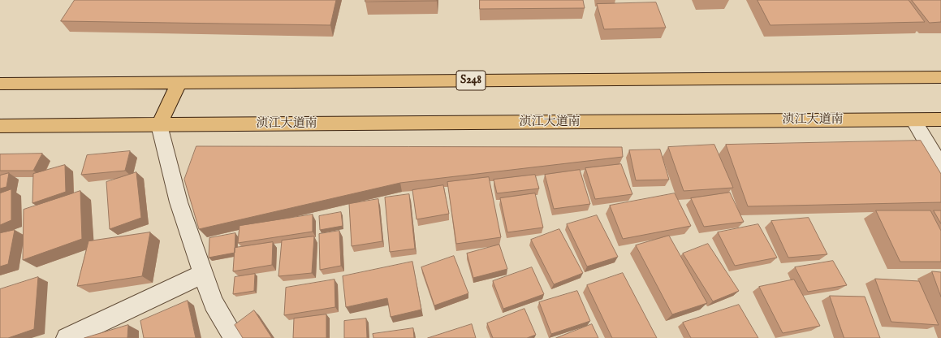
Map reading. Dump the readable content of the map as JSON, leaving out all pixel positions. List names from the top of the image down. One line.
{"streets":{"main road":["S248","浈江大道南"]}}
